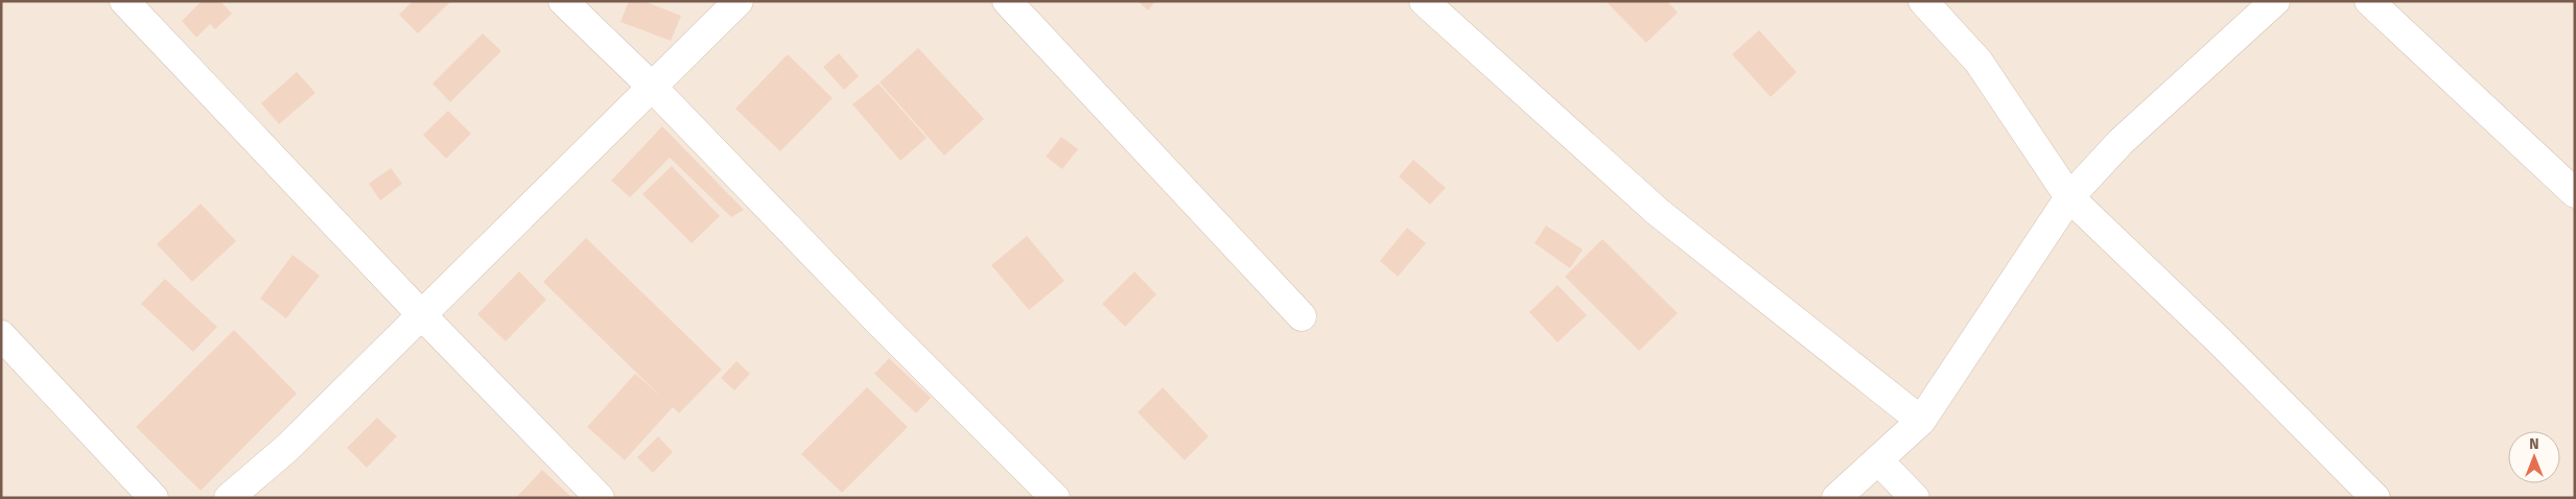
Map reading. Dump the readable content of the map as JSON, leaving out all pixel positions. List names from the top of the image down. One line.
{"north":"top"}
